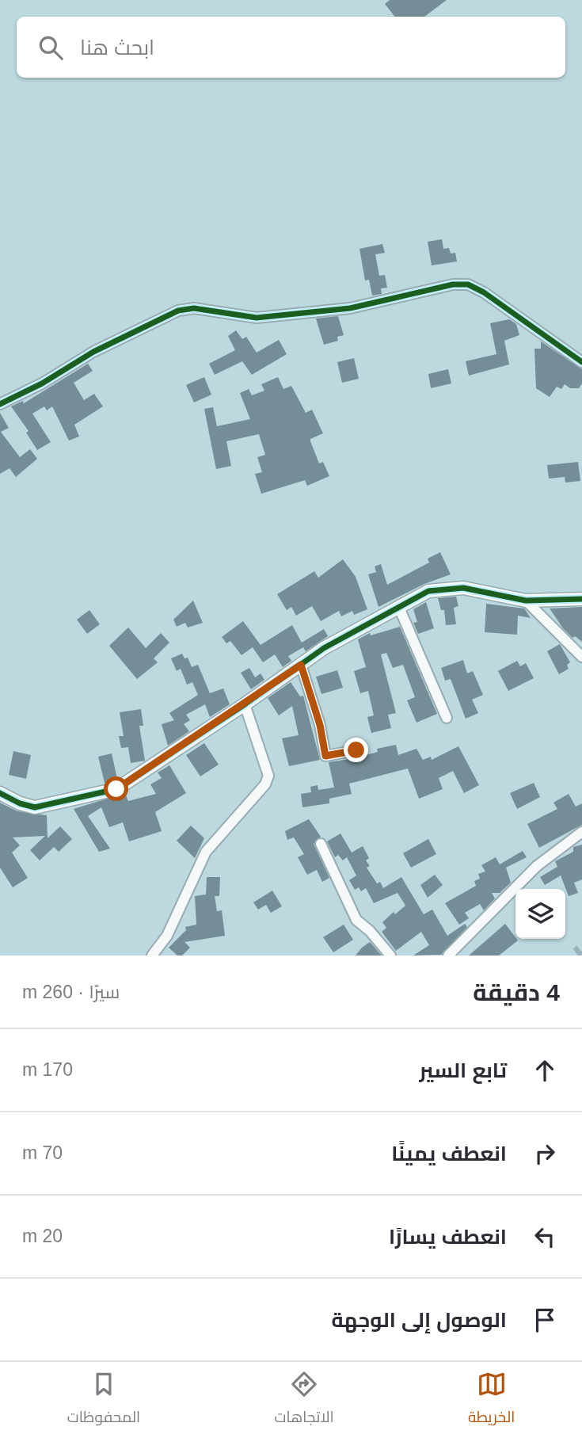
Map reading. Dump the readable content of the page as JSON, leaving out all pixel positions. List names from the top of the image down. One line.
{"page":{"search":"ابحث هنا","heading":["4 دقيقة","سيرًا · 260 m"],"list":[["تابع السير","170 m"],["انعطف يمينًا","70 m"],["انعطف يسارًا","20 m"],"الوصول إلى الوجهة"],"nav":["الخريطة","الاتجاهات","المحفوظات"]}}
